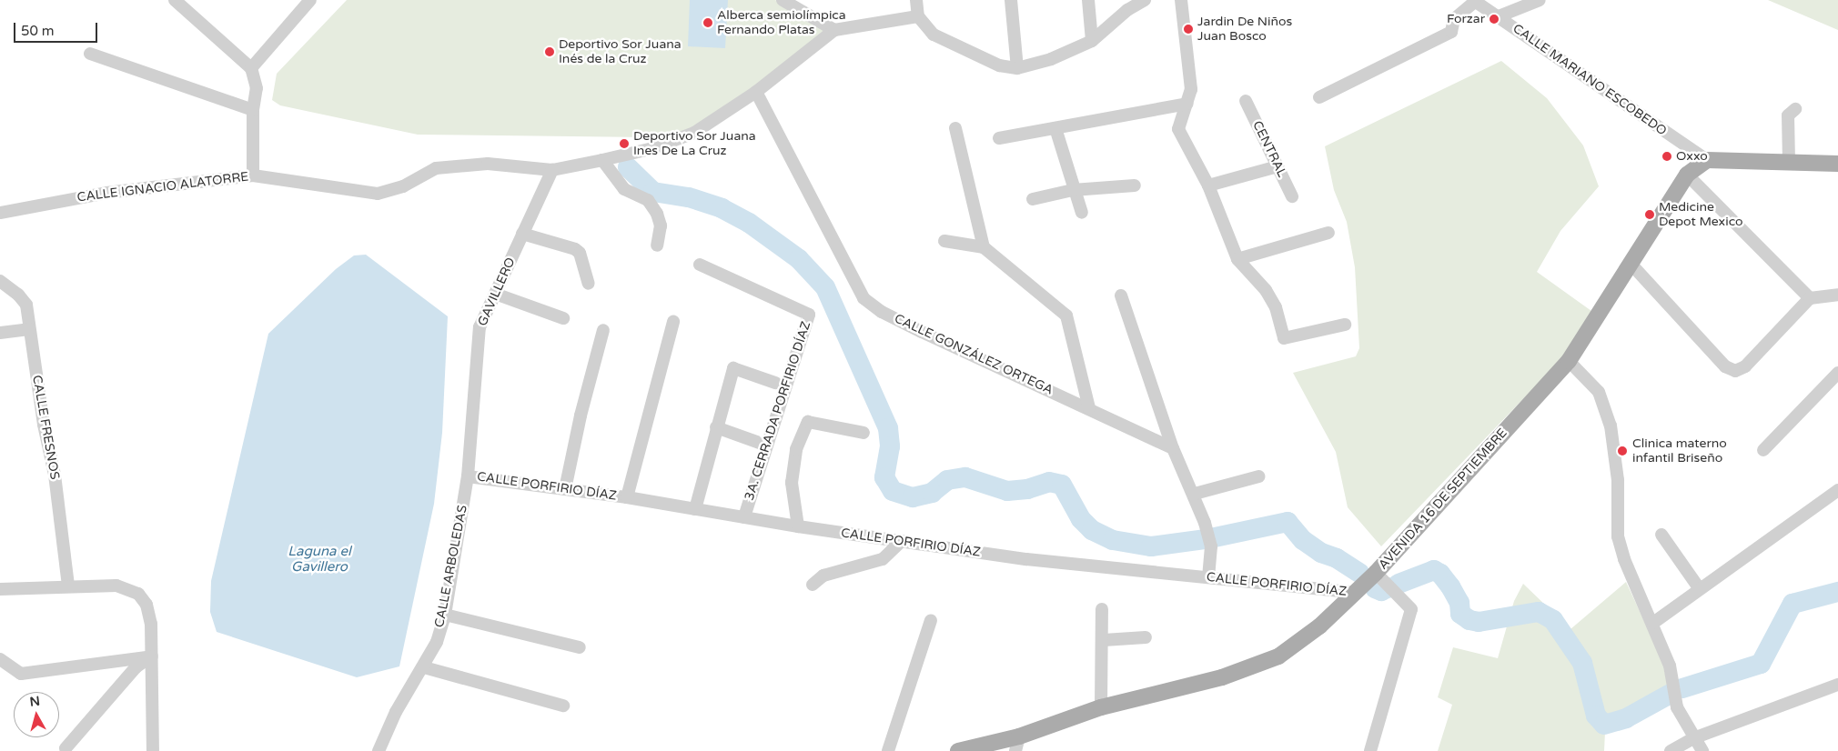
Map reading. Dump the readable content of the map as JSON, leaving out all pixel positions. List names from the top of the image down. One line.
{"streets":{"main road":["AVENIDA 16 DE SEPTIEMBRE"],"street":["CALLE MARIANO ESCOBEDO","CENTRAL","CALLE IGNACIO ALATORRE","GAVILLERO","CALLE GONZÁLEZ ORTEGA","3A. CERRADA PORFIRIO DÍAZ","CALLE FRESNOS","CALLE PORFIRIO DÍAZ","CALLE ARBOLEDAS"]},"crossings":[["CALLE MARIANO ESCOBEDO","AVENIDA 16 DE SEPTIEMBRE"],["CALLE IGNACIO ALATORRE","GAVILLERO"],["CALLE IGNACIO ALATORRE","CALLE GONZÁLEZ ORTEGA"],["GAVILLERO","CALLE PORFIRIO DÍAZ"],["GAVILLERO","CALLE ARBOLEDAS"],["3A. CERRADA PORFIRIO DÍAZ","CALLE PORFIRIO DÍAZ"],["CALLE PORFIRIO DÍAZ","AVENIDA 16 DE SEPTIEMBRE"],["CALLE PORFIRIO DÍAZ","CALLE ARBOLEDAS"]],"water":["Laguna el Gavillero"],"places":["Forzar","Alberca semiolímpica Fernando Platas","Jardin De Niños Juan Bosco","Deportivo Sor Juana Inés de la Cruz","Deportivo Sor Juana Ines De La Cruz","Oxxo","Medicine Depot Mexico","Clinica materno infantil Briseño"],"scale_bar":"50 m","north":"top"}
